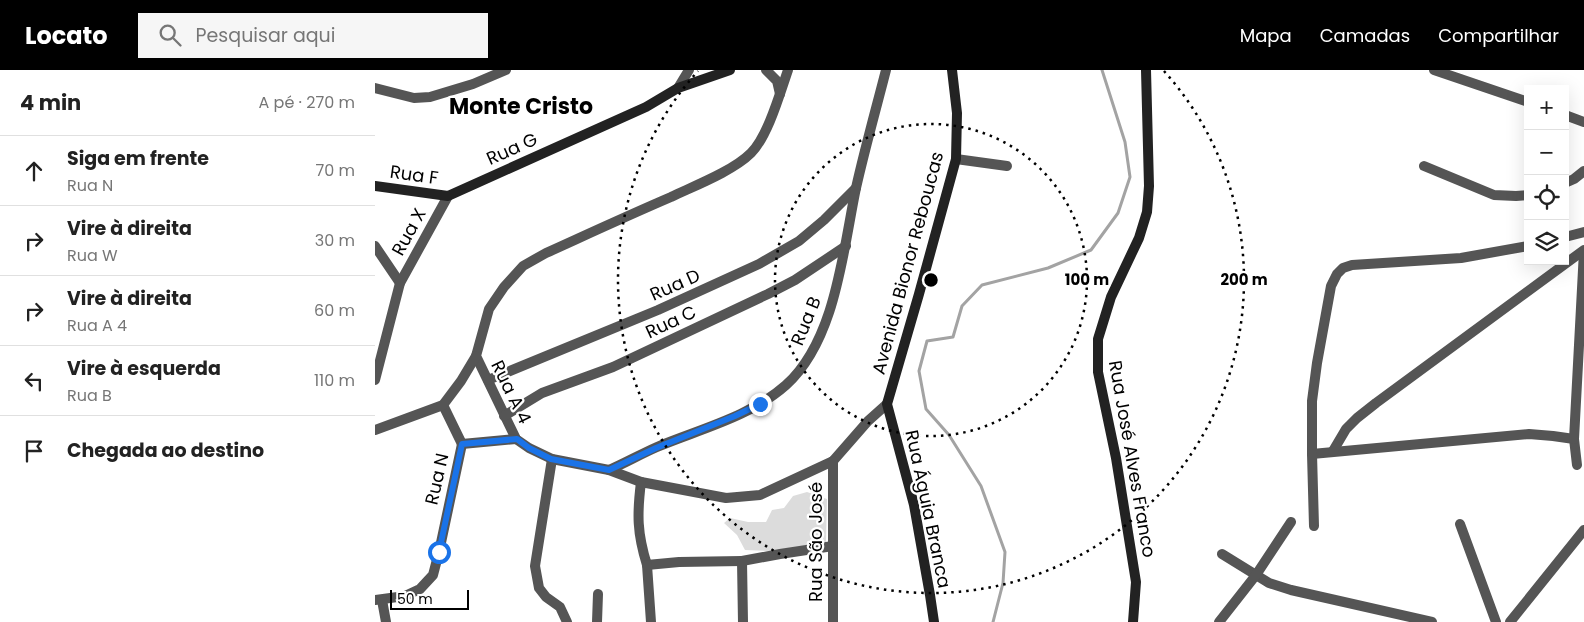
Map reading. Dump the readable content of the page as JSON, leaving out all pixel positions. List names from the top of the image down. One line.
{"streets":{"main road":["Rua G","Rua F","Avenida Bionor Reboucas","Rua José Alves Franco","Rua Águia Branca"],"street":["Rua X","Rua D","Rua B","Rua C","Rua A 4","Rua N","Rua São José"]},"crossings":[["Rua G","Rua F"],["Rua G","Rua X"],["Rua F","Rua X"],["Avenida Bionor Reboucas","Rua Águia Branca"],["Rua D","Rua B"],["Rua D","Rua A 4"],["Rua B","Rua C"],["Rua B","Rua A 4"],["Rua C","Rua A 4"],["Rua A 4","Rua São José"]],"districts":["Monte Cristo"],"scale_bar":"50 m","page":{"header":"Locato","search":"Pesquisar aqui","nav":["Mapa","Camadas","Compartilhar"],"heading":["4 min","A pé · 270 m"],"map_buttons":["+","−"],"list":[["Siga em frente","Rua N","70 m"],["Vire à direita","Rua W","30 m"],["Vire à direita","Rua A 4","60 m"],["Vire à esquerda","Rua B","110 m"],"Chegada ao destino"],"scale":"50 m"},"rings":["100 m","200 m"]}
